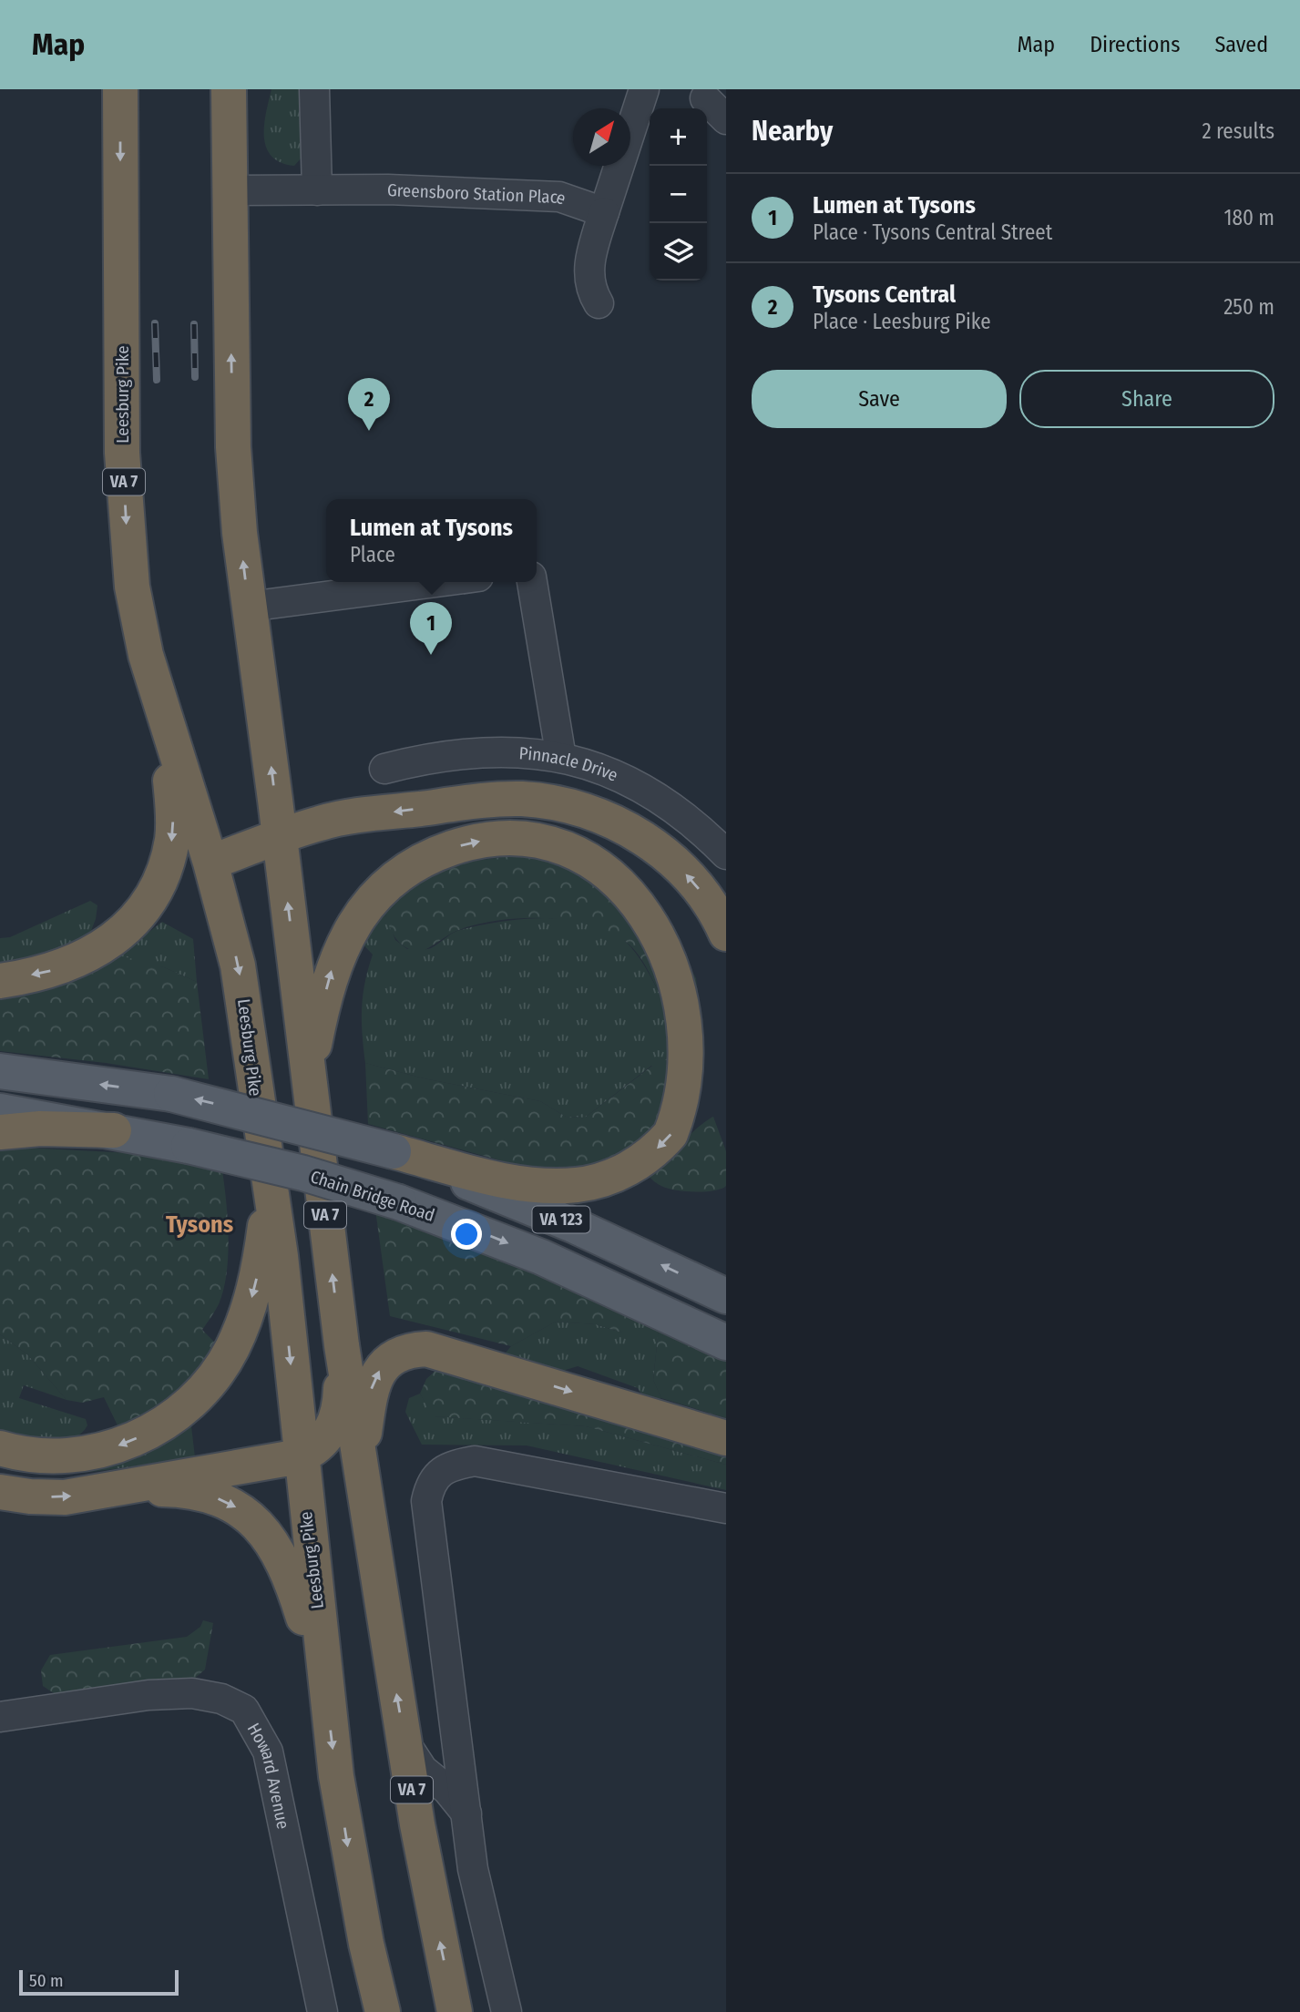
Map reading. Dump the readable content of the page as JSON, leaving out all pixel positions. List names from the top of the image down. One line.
{"streets":{"highway":["Leesburg Pike","VA 7"],"main road":["Chain Bridge Road","VA 123"],"street":["Greensboro Station Place","Pinnacle Drive","Howard Avenue"]},"crossings":[["Greensboro Station Place","VA 7"]],"districts":["Tysons"],"scale_bar":"50 m","north":"top right","page":{"header":"Map","nav":["Map","Directions","Saved"],"heading":["Nearby","2 results"],"map_buttons":["+","−"],"list":[{"mark":"1","name":"Lumen at Tysons","note":"Place · Tysons Central Street","value":"180 m"},{"mark":"2","name":"Tysons Central","note":"Place · Leesburg Pike","value":"250 m"}],"buttons":["Save","Share"],"pins":["2","1"],"popup":["Lumen at Tysons","Place"],"scale":"50 m"}}
